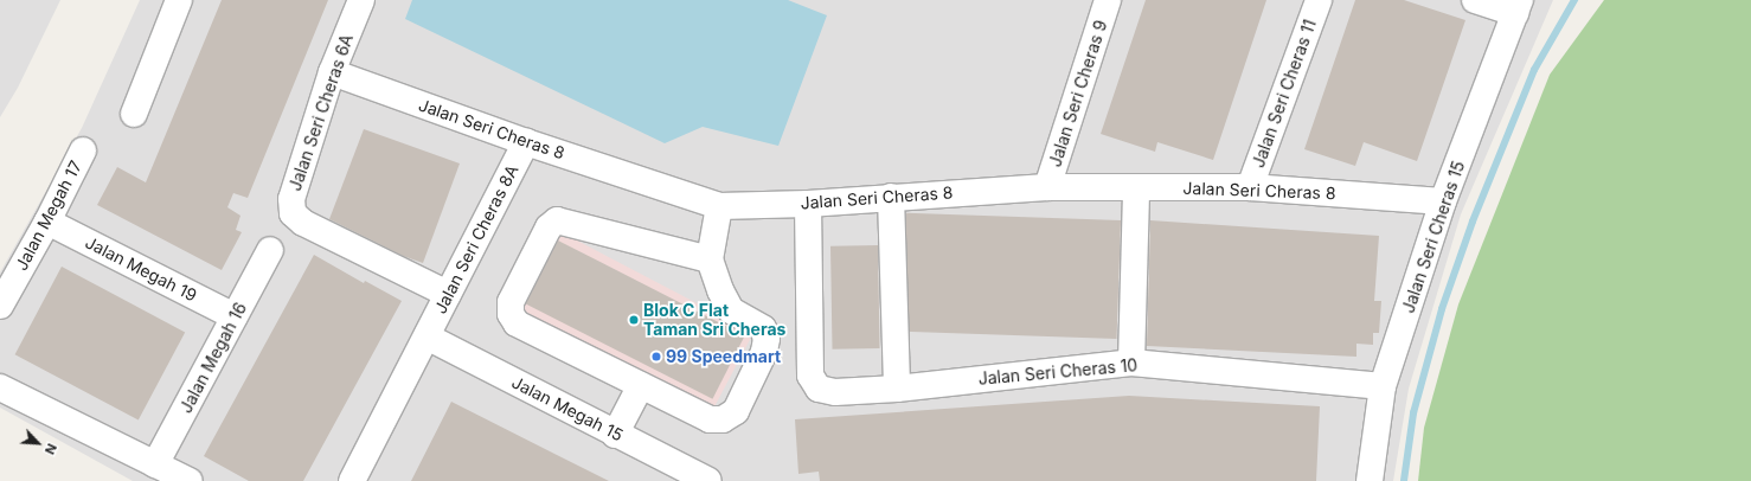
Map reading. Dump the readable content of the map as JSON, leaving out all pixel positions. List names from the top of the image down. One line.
{"streets":{"street":["Jalan Seri Cheras 9","Jalan Seri Cheras 11","Jalan Seri Cheras 6A","Jalan Seri Cheras 8","Jalan Megah 17","Jalan Seri Cheras 15","Jalan Seri Cheras 8A","Jalan Megah 19","Jalan Megah 16","Jalan Seri Cheras 10","Jalan Megah 15"]},"crossings":[["Jalan Seri Cheras 9","Jalan Seri Cheras 8"],["Jalan Seri Cheras 11","Jalan Seri Cheras 8"],["Jalan Seri Cheras 6A","Jalan Seri Cheras 8"],["Jalan Seri Cheras 6A","Jalan Seri Cheras 8A"],["Jalan Seri Cheras 8","Jalan Seri Cheras 15"],["Jalan Seri Cheras 8","Jalan Seri Cheras 8A"],["Jalan Seri Cheras 8","Jalan Seri Cheras 10"],["Jalan Megah 17","Jalan Megah 19"],["Jalan Seri Cheras 15","Jalan Seri Cheras 10"],["Jalan Seri Cheras 8A","Jalan Megah 15"],["Jalan Megah 19","Jalan Megah 16"]],"places":["Blok C Flat Taman Sri Cheras","99 Speedmart"],"north":"bottom right"}
